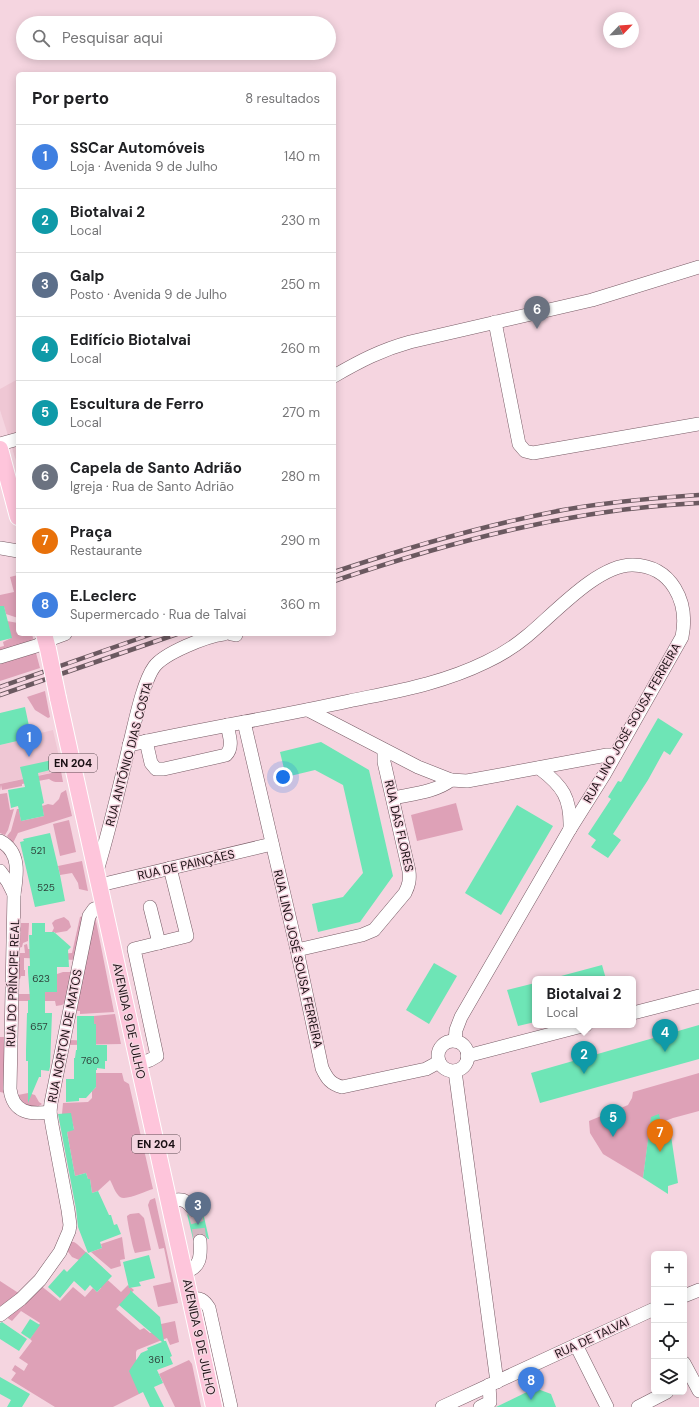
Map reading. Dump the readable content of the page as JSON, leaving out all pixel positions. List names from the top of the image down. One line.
{"streets":{"main road":["EN 204","AVENIDA 9 DE JULHO"],"street":["RUA LINO JOSÉ SOUSA FERREIRA","RUA ANTÓNIO DIAS COSTA","RUA DAS FLORES","RUA DE PAINÇÃES","RUA DO PRÍNCIPE REAL","RUA NORTON DE MATOS","RUA DE TALVAI"]},"crossings":[["RUA LINO JOSÉ SOUSA FERREIRA","RUA ANTÓNIO DIAS COSTA"],["RUA LINO JOSÉ SOUSA FERREIRA","RUA DAS FLORES"],["RUA LINO JOSÉ SOUSA FERREIRA","RUA DE PAINÇÃES"],["RUA ANTÓNIO DIAS COSTA","RUA DE PAINÇÃES"],["RUA ANTÓNIO DIAS COSTA","AVENIDA 9 DE JULHO"],["RUA DE PAINÇÃES","AVENIDA 9 DE JULHO"],["RUA DO PRÍNCIPE REAL","RUA NORTON DE MATOS"],["AVENIDA 9 DE JULHO","RUA NORTON DE MATOS"]],"house_numbers":["521","525","623","657","760","361"],"north":"top right","page":{"search":"Pesquisar aqui","heading":["Por perto","8 resultados"],"list":[{"mark":"1","name":"SSCar Automóveis","note":"Loja · Avenida 9 de Julho","value":"140 m"},{"mark":"2","name":"Biotalvai 2","note":"Local","value":"230 m"},{"mark":"3","name":"Galp","note":"Posto · Avenida 9 de Julho","value":"250 m"},{"mark":"4","name":"Edifício Biotalvai","note":"Local","value":"260 m"},{"mark":"5","name":"Escultura de Ferro","note":"Local","value":"270 m"},{"mark":"6","name":"Capela de Santo Adrião","note":"Igreja · Rua de Santo Adrião","value":"280 m"},{"mark":"7","name":"Praça","note":"Restaurante","value":"290 m"},{"mark":"8","name":"E.Leclerc","note":"Supermercado · Rua de Talvai","value":"360 m"}],"pins":["6","1","4","2","5","7","3","8"],"popup":["Biotalvai 2","Local"],"map_buttons":["+","−"]}}
